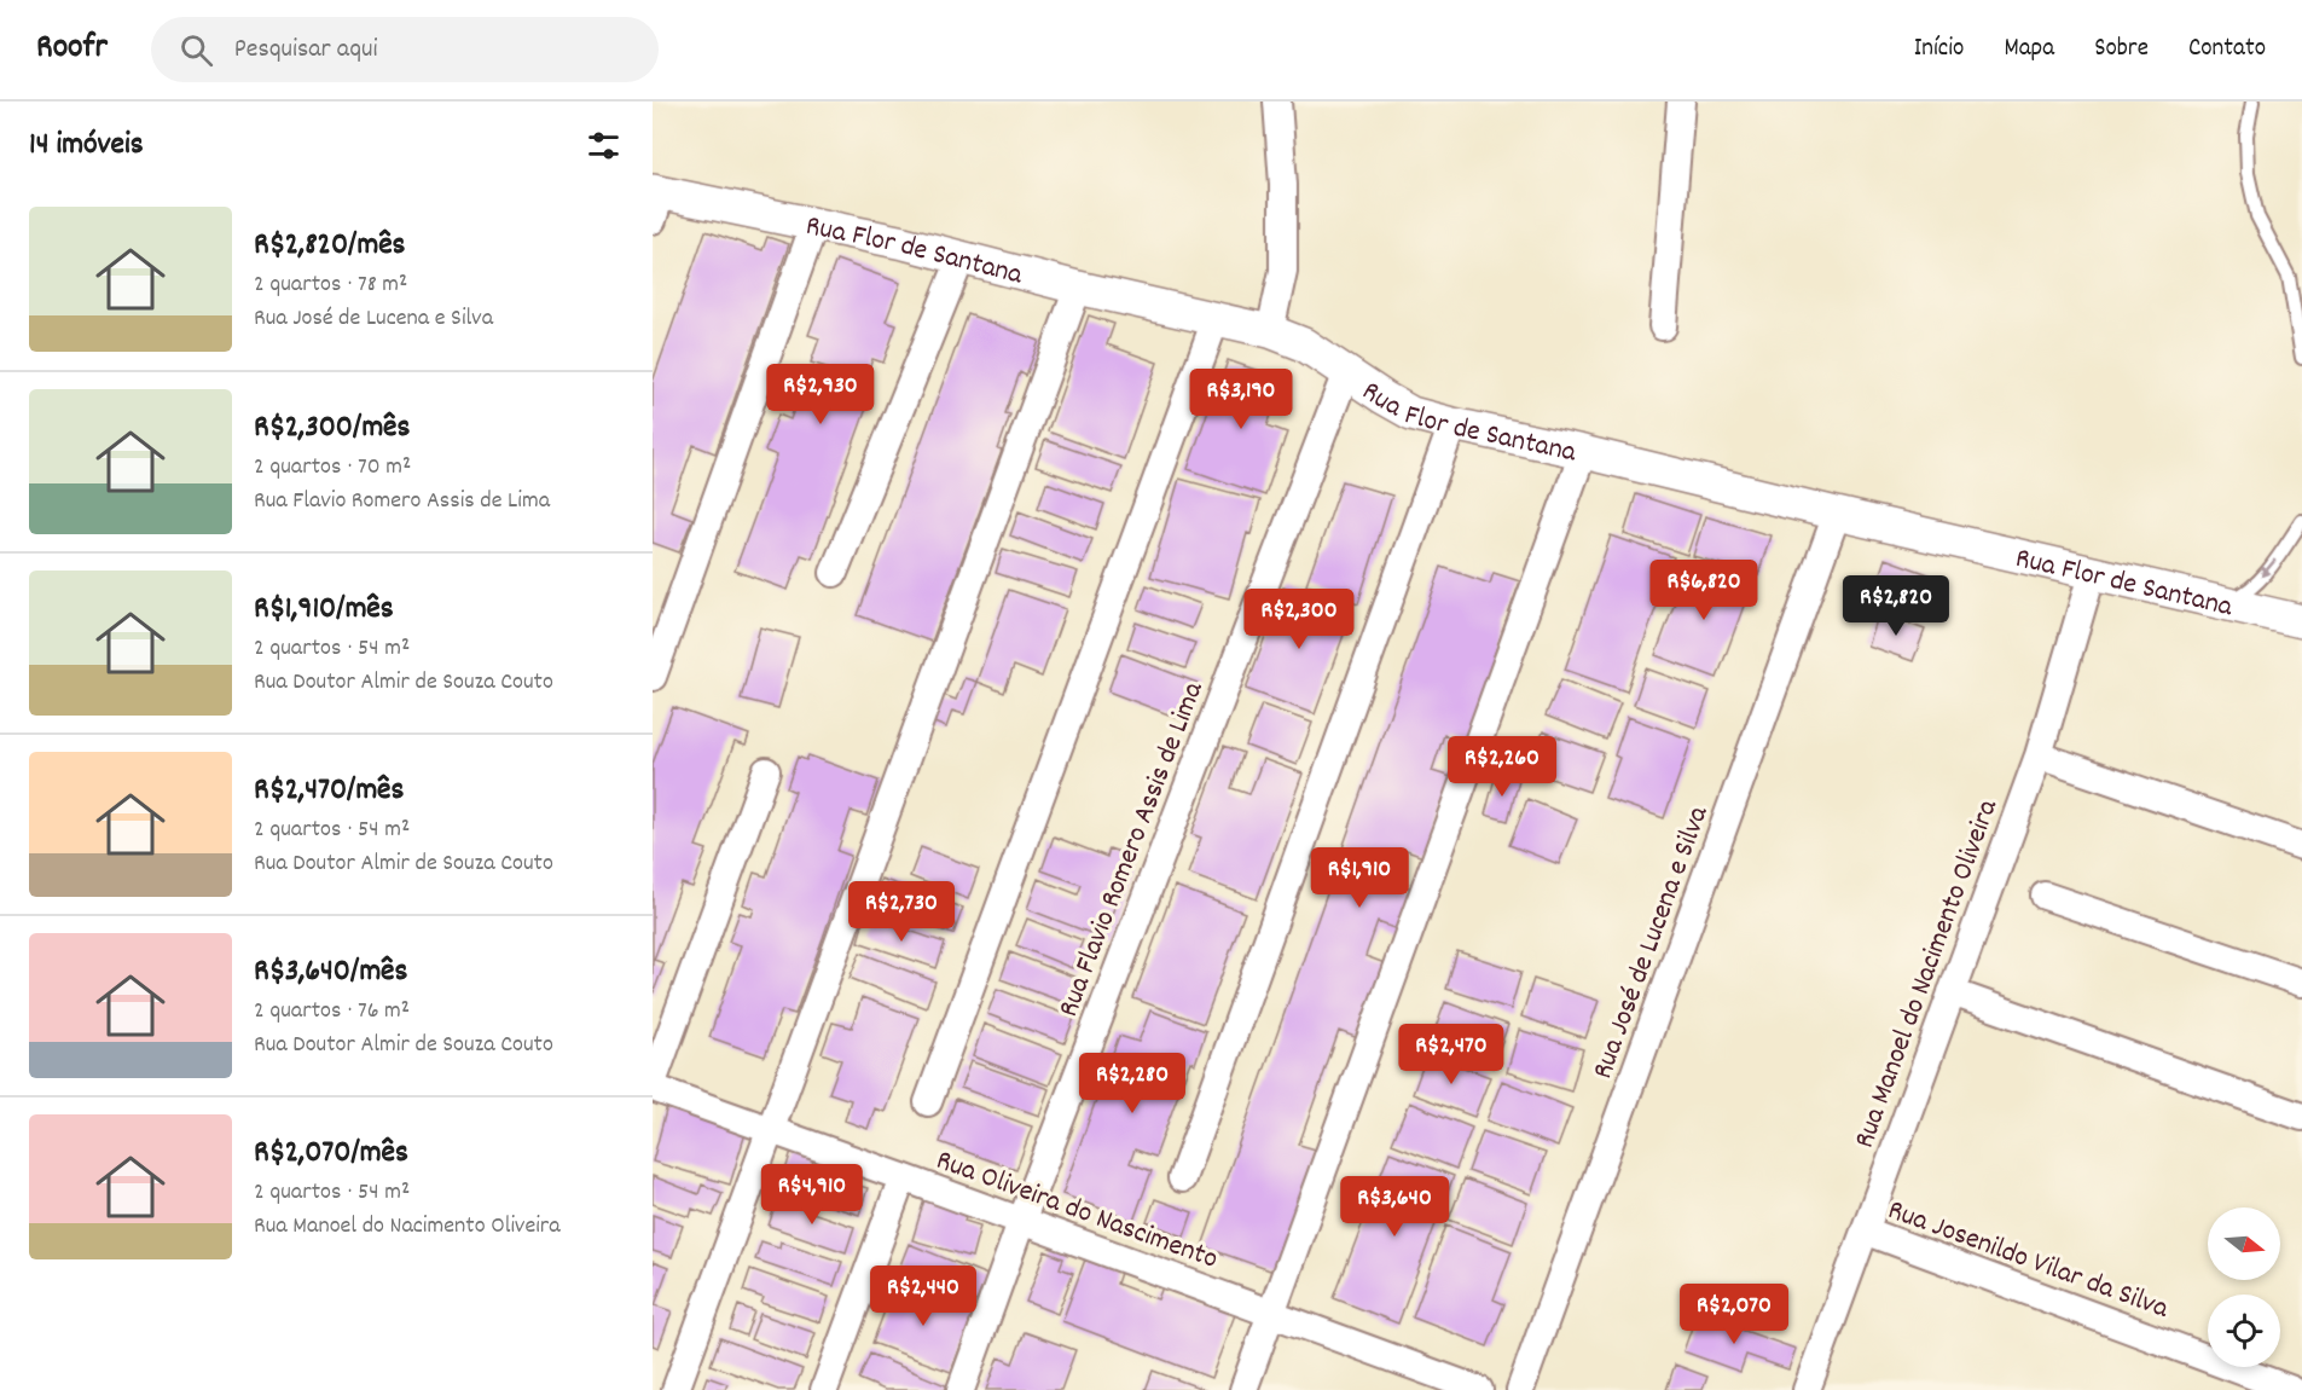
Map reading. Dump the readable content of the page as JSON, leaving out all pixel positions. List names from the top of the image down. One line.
{"streets":{"street":["Rua Flor de Santana","Rua Flavio Romero Assis de Lima","Rua José de Lucena e Silva","Rua Manoel do Nacimento Oliveira","Rua Oliveira do Nascimento","Rua Josenildo Vilar da Silva"]},"crossings":[["Rua Flor de Santana","Rua Flavio Romero Assis de Lima"],["Rua Flor de Santana","Rua José de Lucena e Silva"],["Rua Flor de Santana","Rua Manoel do Nacimento Oliveira"],["Rua Flavio Romero Assis de Lima","Rua Oliveira do Nascimento"],["Rua Manoel do Nacimento Oliveira","Rua Josenildo Vilar da Silva"]],"north":"right","page":{"header":"Roofr","search":"Pesquisar aqui","nav":["Início","Mapa","Sobre","Contato"],"heading":"14 imóveis","list":[{"name":"R$2,820/mês","note":"2 quartos · 78 m² · Rua José de Lucena e Silva"},{"name":"R$2,300/mês","note":"2 quartos · 70 m² · Rua Flavio Romero Assis de Lima"},{"name":"R$1,910/mês","note":"2 quartos · 54 m² · Rua Doutor Almir de Souza Couto"},{"name":"R$2,470/mês","note":"2 quartos · 54 m² · Rua Doutor Almir de Souza Couto"},{"name":"R$3,640/mês","note":"2 quartos · 76 m² · Rua Doutor Almir de Souza Couto"},{"name":"R$2,070/mês","note":"2 quartos · 54 m² · Rua Manoel do Nacimento Oliveira"}],"price":["R$2,930","R$3,190","R$6,820","R$2,820","R$2,300","R$2,260","R$1,910","R$2,730","R$2,470","R$2,280","R$4,910","R$3,640","R$2,440","R$2,070"]}}
